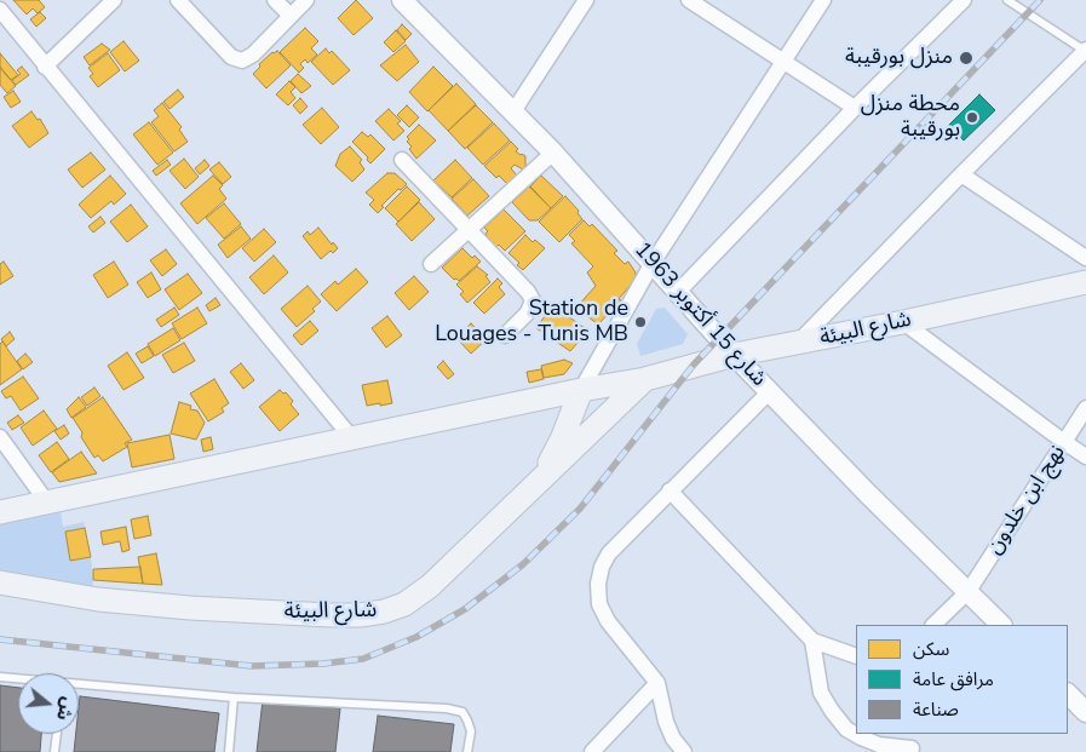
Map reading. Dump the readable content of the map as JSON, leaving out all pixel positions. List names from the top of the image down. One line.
{"streets":{"main road":["شارع البيئة"],"street":["شارع 15 أكتوبر 1963","نهج ابن خلدون"]},"crossings":[["شارع 15 أكتوبر 1963","شارع البيئة"],["شارع 15 أكتوبر 1963","نهج ابن خلدون"]],"places":["منزل بورقيبة","محطة منزل بورقيبة","Station de Louages - Tunis MB"],"legend":["سكن","مرافق عامة","صناعة"],"north":"right"}
